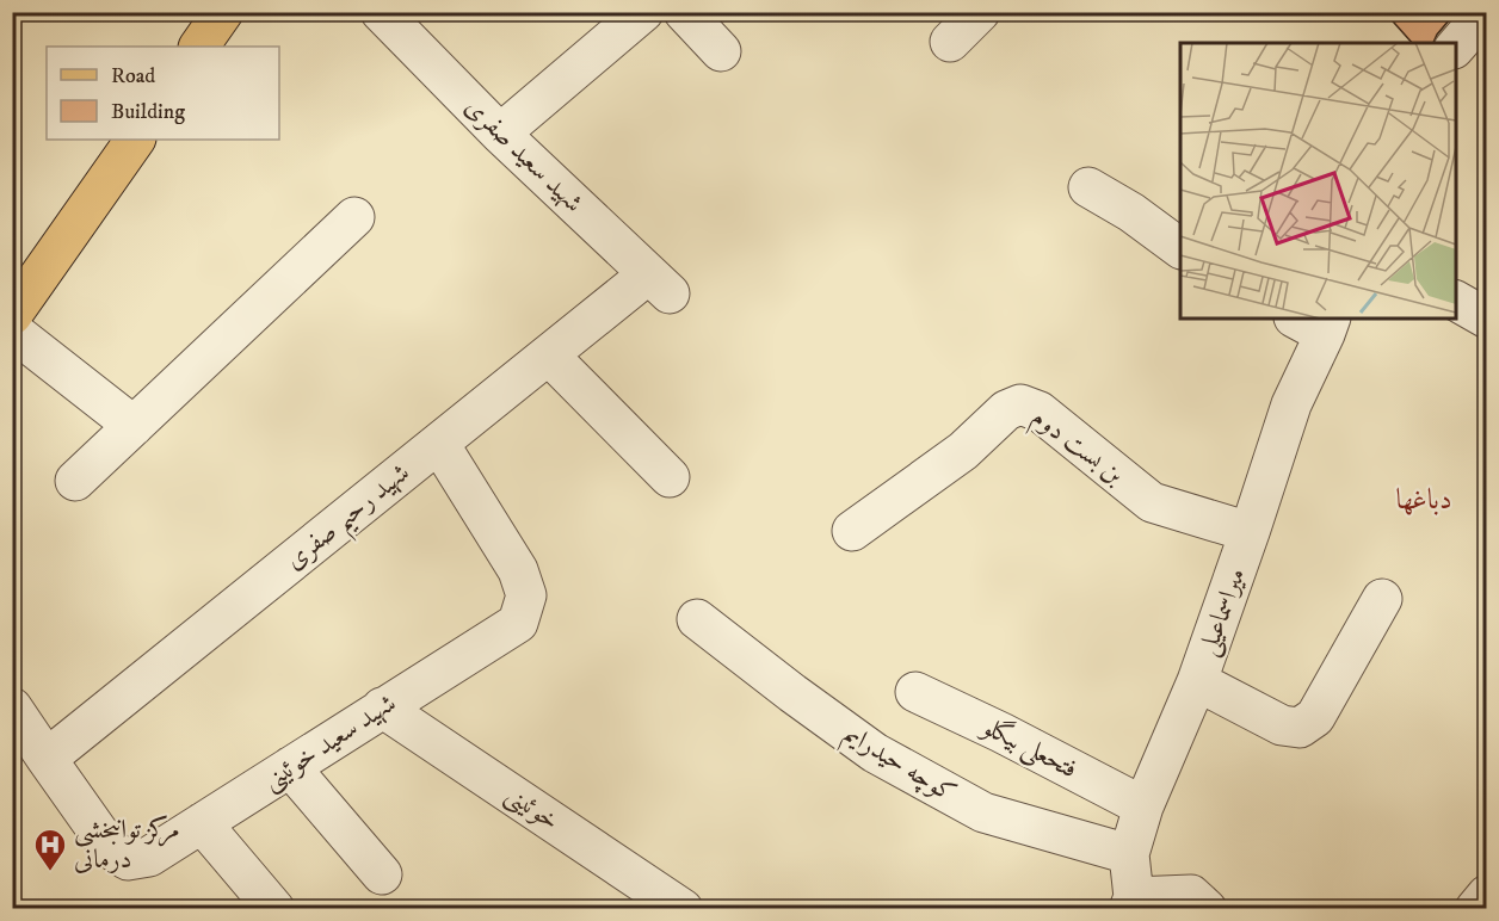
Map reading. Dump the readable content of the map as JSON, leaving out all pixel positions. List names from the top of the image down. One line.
{"streets":{"street":["شهید سعید صفری","بن بست دوم","شهید رحیم صفری","میراسماعیلی","شهید سعید خوئینی","فتحعلی بیگلو","کوچه حیدرایم","خوئینی"]},"crossings":[["شهید سعید صفری","شهید رحیم صفری"],["بن بست دوم","میراسماعیلی"],["شهید رحیم صفری","شهید سعید خوئینی"],["میراسماعیلی","فتحعلی بیگلو"],["میراسماعیلی","کوچه حیدرایم"],["شهید سعید خوئینی","خوئینی"]],"districts":["دباغها"],"places":{"hospital":["مرکز توانبخشی درمانی"]},"legend":["Road","Building"]}
